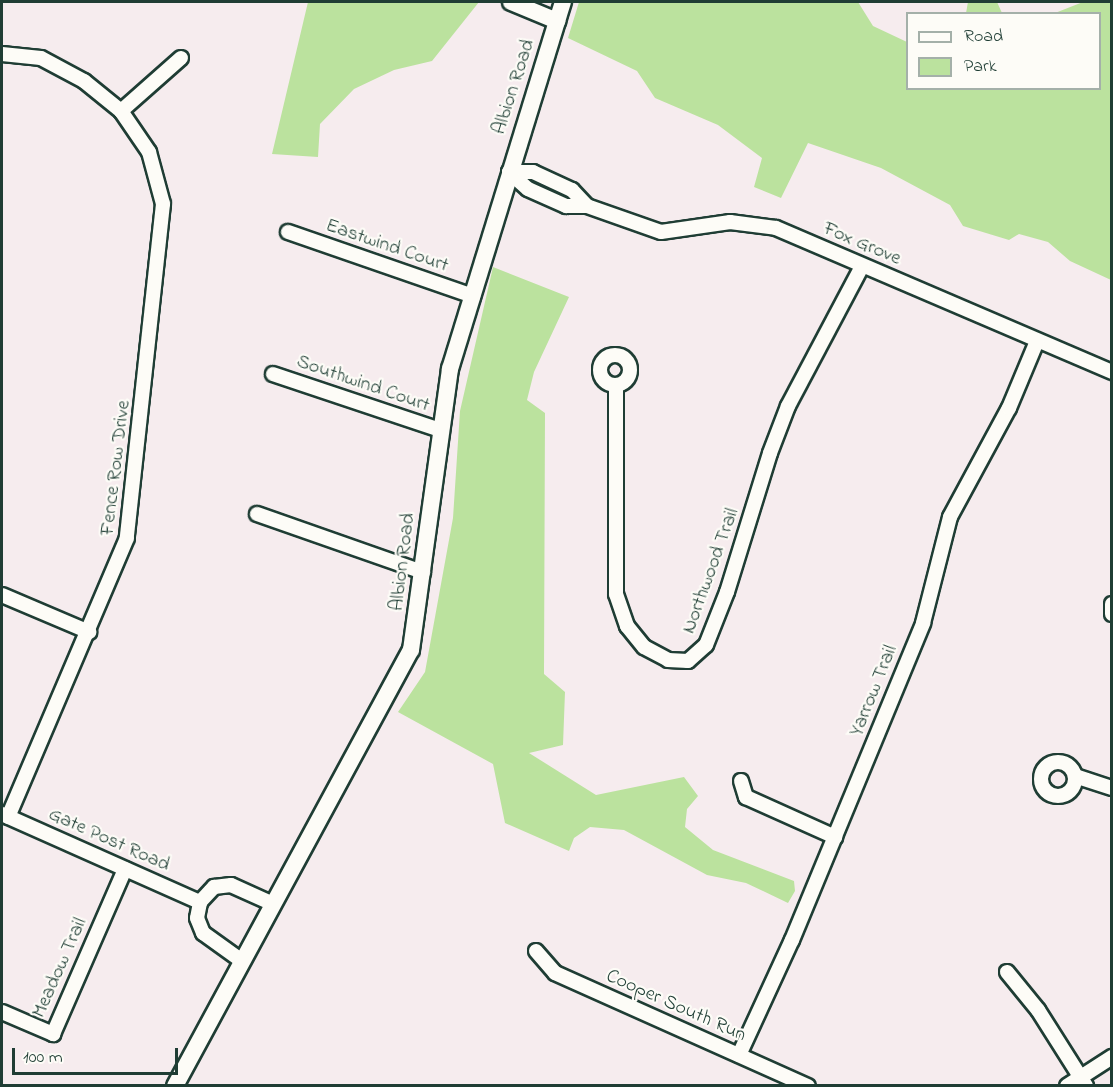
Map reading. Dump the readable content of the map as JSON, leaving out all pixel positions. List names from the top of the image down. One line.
{"streets":{"street":["Albion Road","Fox Grove","Eastwind Court","Southwind Court","Fence Row Drive","Northwood Trail","Yarrow Trail","Gate Post Road","Meadow Trail","Cooper South Run"]},"crossings":[["Albion Road","Fox Grove"],["Albion Road","Eastwind Court"],["Albion Road","Southwind Court"],["Fox Grove","Northwood Trail"],["Fox Grove","Yarrow Trail"],["Fence Row Drive","Gate Post Road"],["Yarrow Trail","Cooper South Run"],["Gate Post Road","Meadow Trail"]],"legend":["Road","Park"],"scale_bar":"100 m"}
